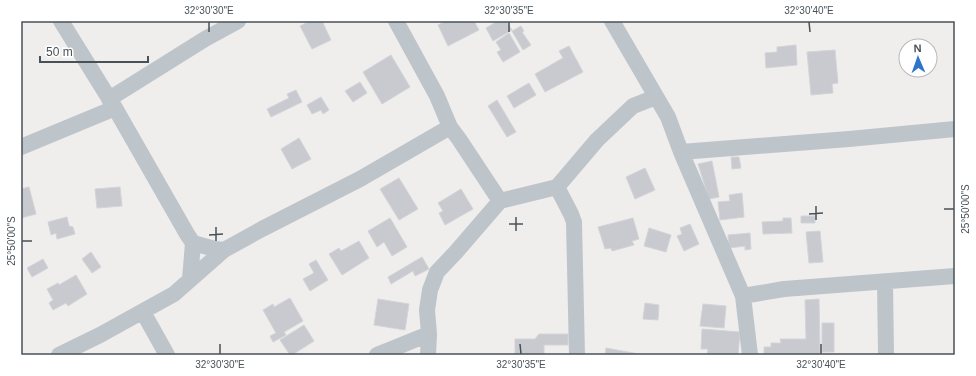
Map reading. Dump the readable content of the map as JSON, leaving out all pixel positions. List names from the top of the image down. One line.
{"scale_bar":"50 m","north":"top","coordinates":["32°30'30\"E","32°30'35\"E","32°30'40\"E","25°50'00\"S"]}
